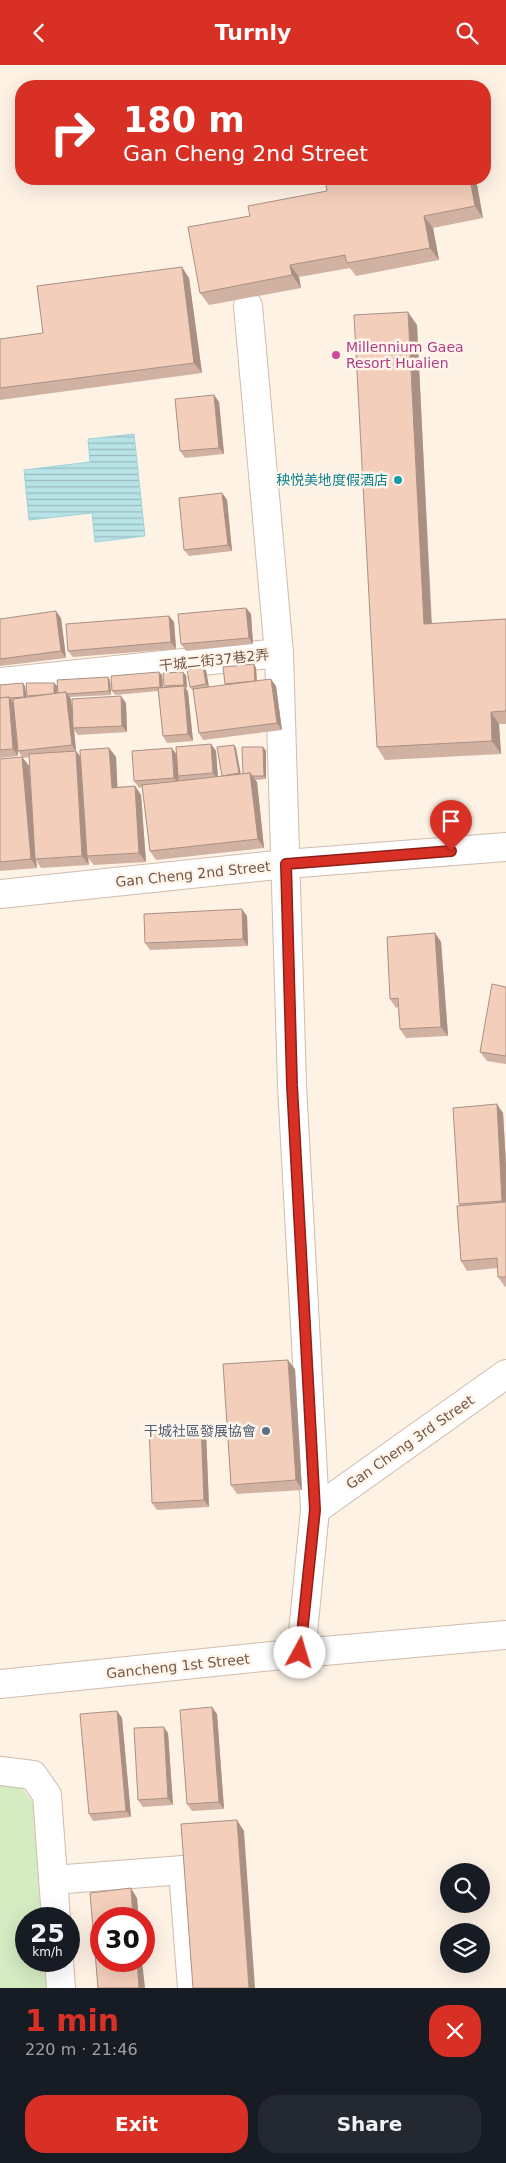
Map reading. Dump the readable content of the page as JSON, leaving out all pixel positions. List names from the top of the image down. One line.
{"streets":{"street":["干城二街37巷2弄","Gan Cheng 2nd Street","Gan Cheng 3rd Street","Gancheng 1st Street"]},"crossings":[["干城二街37巷2弄","Gan Cheng 2nd Street"],["干城二街37巷2弄","Gan Cheng 3rd Street"],["干城二街37巷2弄","Gancheng 1st Street"]],"places":["Millennium Gaea Resort Hualien","秧悦美地度假酒店","干城社區發展協會"],"page":{"header":"Turnly","turn":["180 m","Gan Cheng 2nd Street"],"speed":"25 km/h","limit":"30","heading":["1 min","220 m · 21:46"],"buttons":["Exit","Share"]}}
